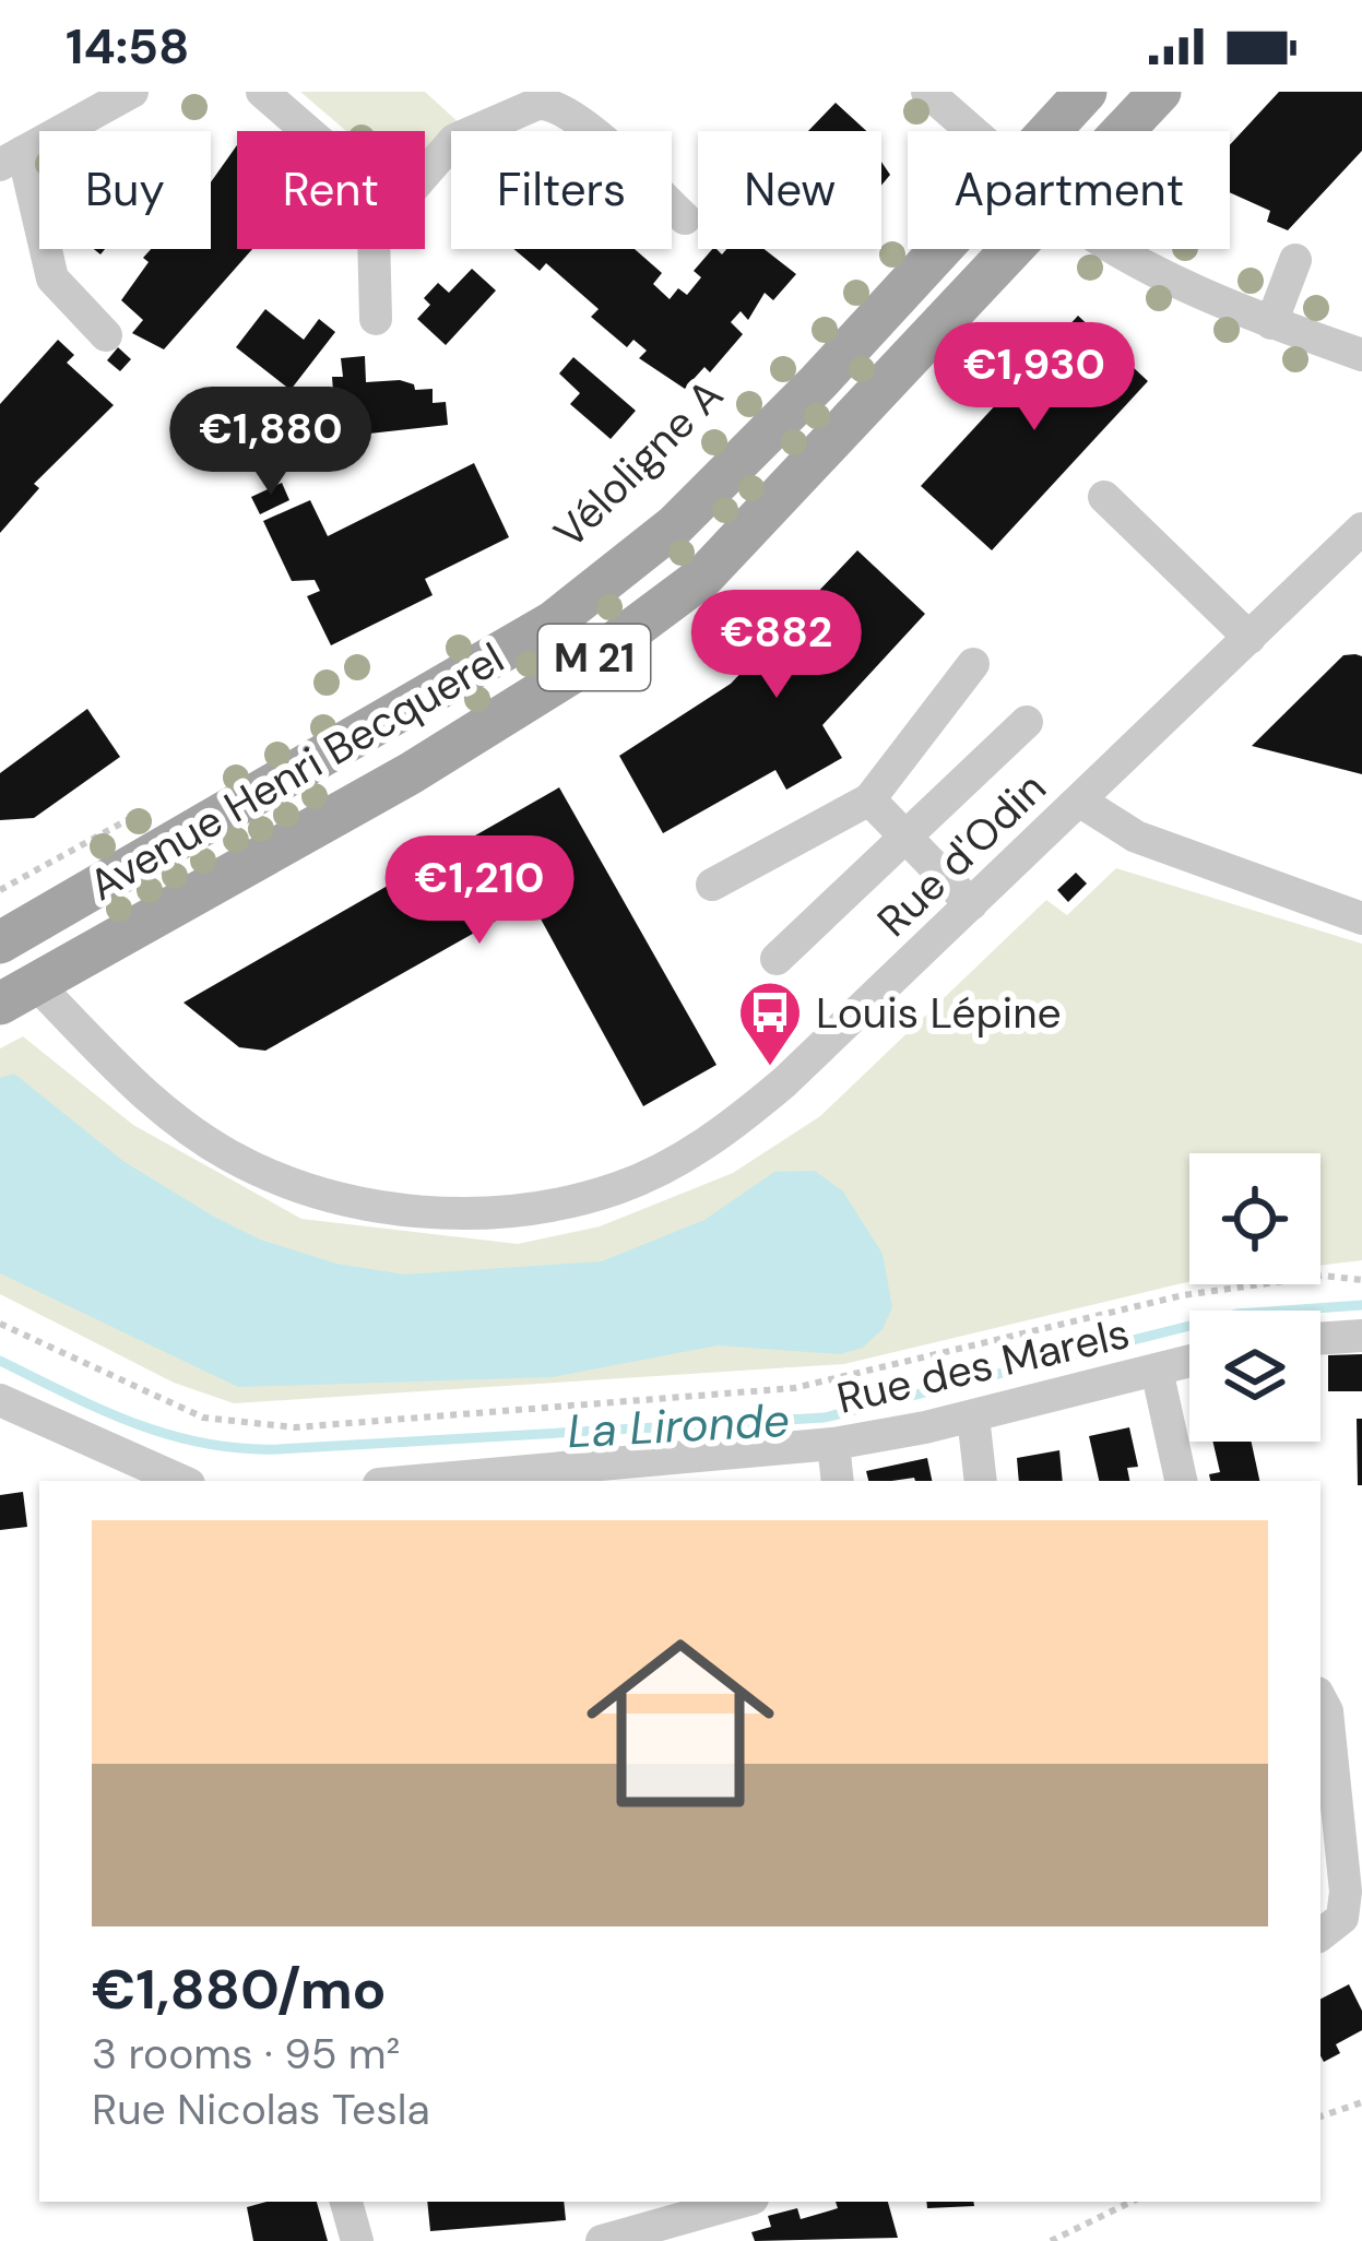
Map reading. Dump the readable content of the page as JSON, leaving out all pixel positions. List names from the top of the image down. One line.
{"streets":{"main road":["M 21","Avenue Henri Becquerel"],"street":["Rue d'Odin","Rue des Marels"]},"crossings":[["Avenue Henri Becquerel","Rue d'Odin"]],"water":["La Lironde"],"places":{"bus stop":["Louis Lépine"]},"page":{"status":"14:58","chip":["Buy","Rent","Filters","New","Apartment"],"price":["€1,930","€1,880","€882","€1,210"],"list":[{"name":"€1,880/mo","note":"3 rooms · 95 m² · Rue Nicolas Tesla"}]}}
